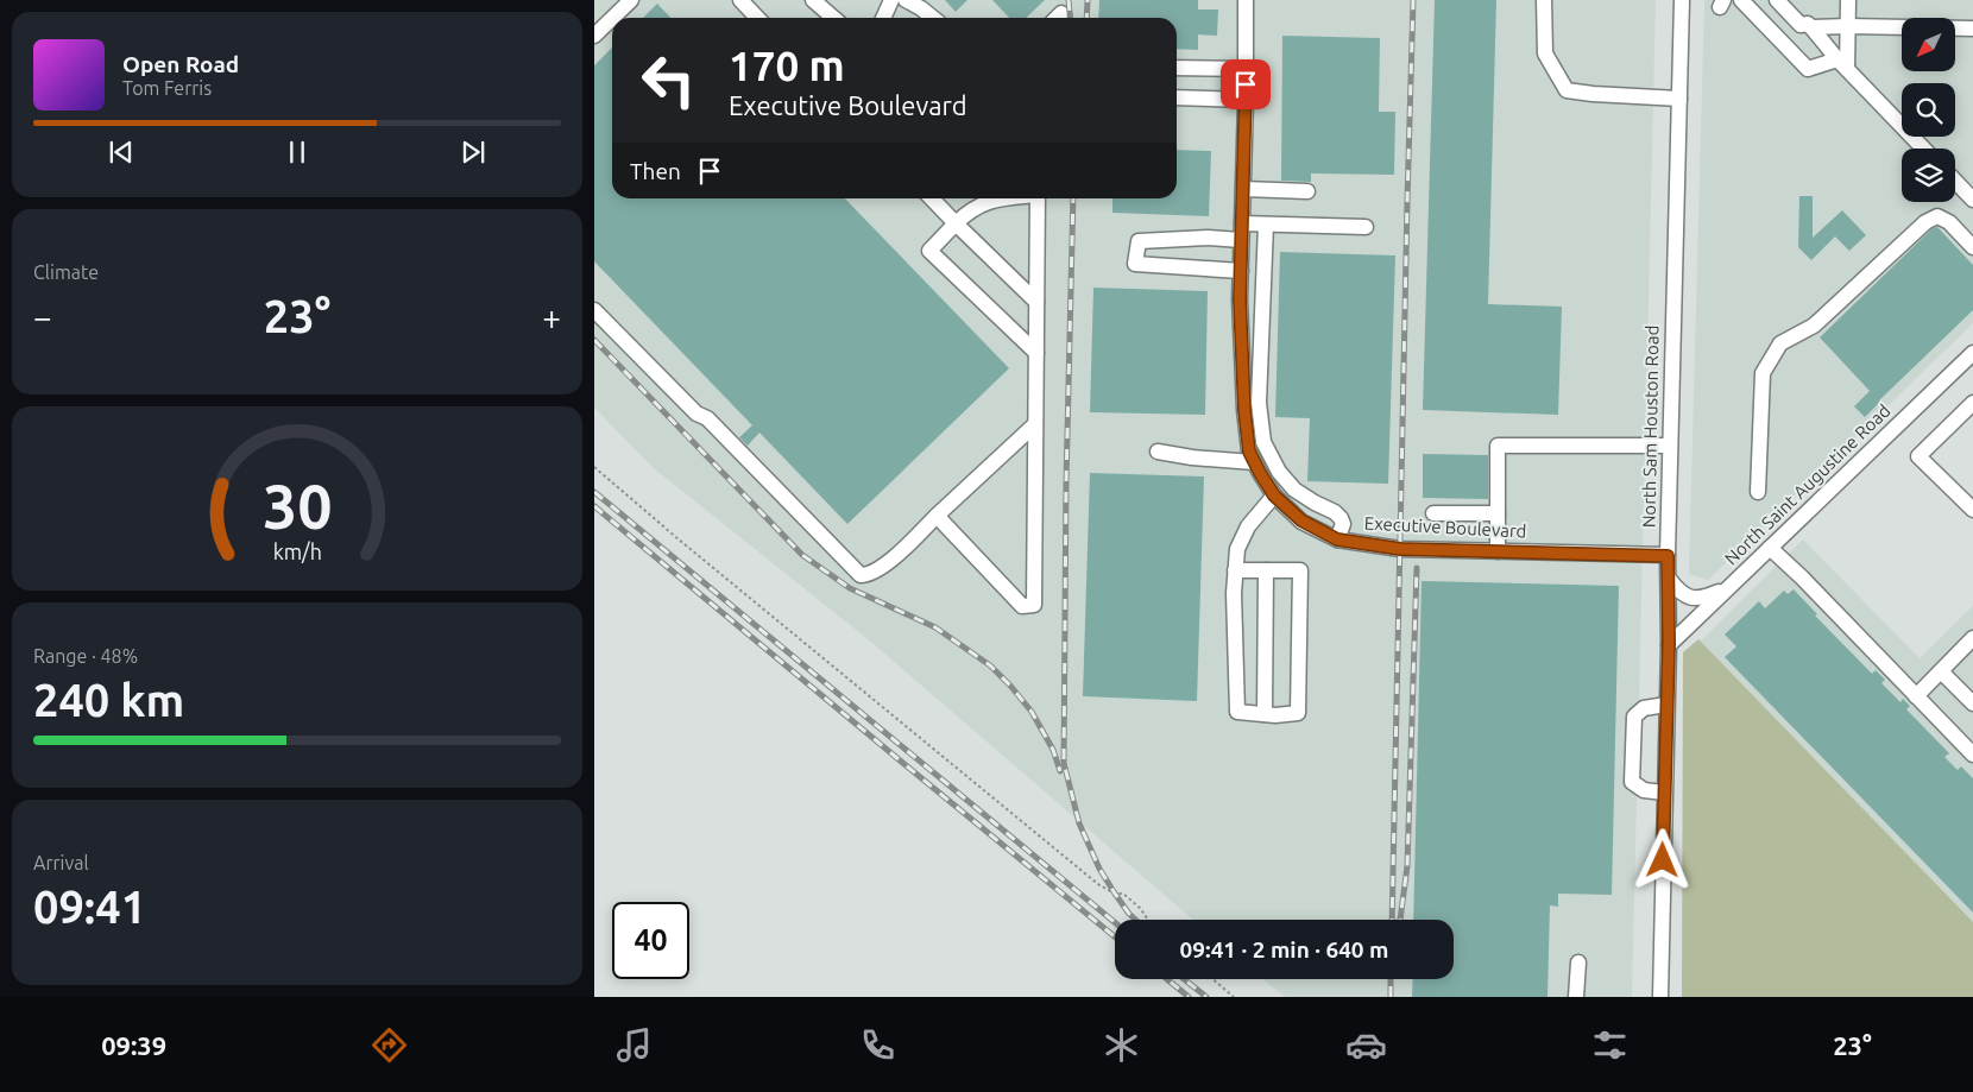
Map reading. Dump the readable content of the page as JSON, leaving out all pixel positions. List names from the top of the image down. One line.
{"streets":{"street":["North Sam Houston Road","North Saint Augustine Road","Executive Boulevard"]},"crossings":[["North Sam Houston Road","North Saint Augustine Road"],["North Sam Houston Road","Executive Boulevard"]],"north":"bottom left","page":{"turn":["170 m","Executive Boulevard"],"song":["Open Road","Tom Ferris"],"then":"Then","tile":["Climate",["Range · 48%","240 km"],["Arrival","09:41"]],"heat":["−","23°","+"],"limit":"40","trip":"09:41 · 2 min · 640 m","tabs":["09:39","23°"],"gauge":["30","km/h"]}}
